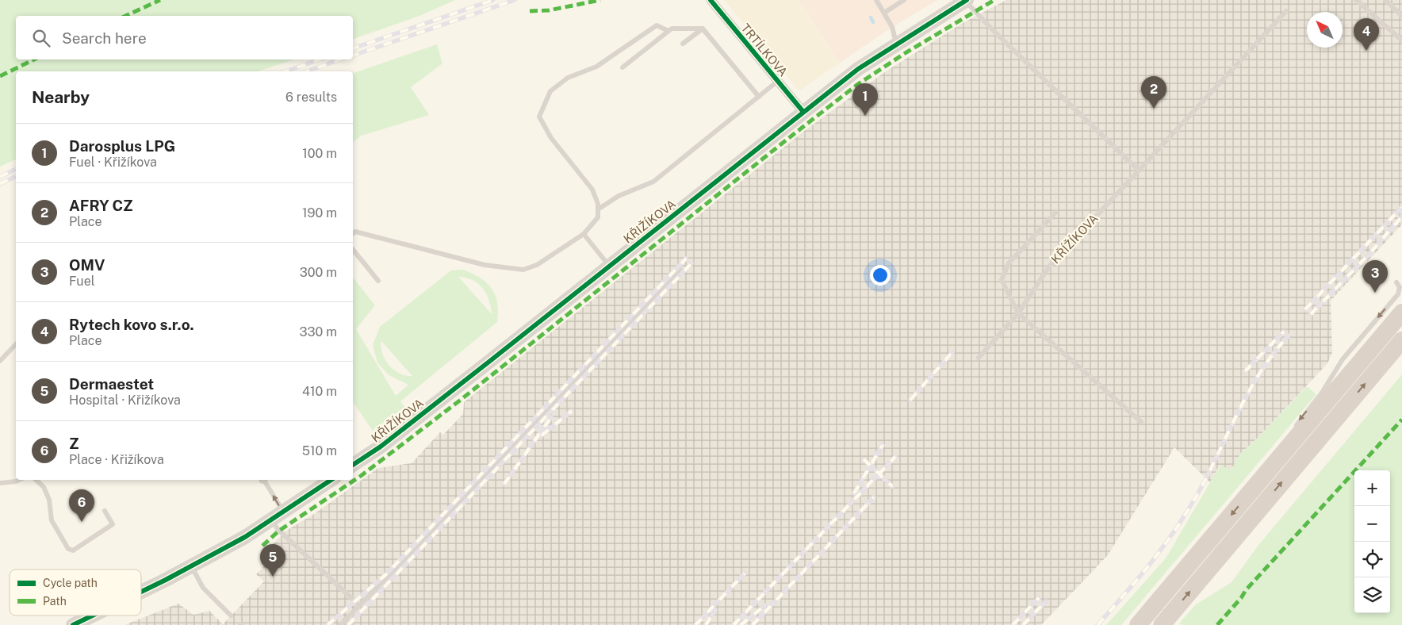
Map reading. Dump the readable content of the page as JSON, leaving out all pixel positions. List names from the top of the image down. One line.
{"streets":{"street":["TRTÍLKOVA","KŘIŽÍKOVA"],"lane":["KŘÍŽÍKOVA"]},"crossings":[["TRTÍLKOVA","KŘIŽÍKOVA"]],"legend":["Cycle path","Path"],"north":"top left","page":{"search":"Search here","pins":["4","2","1","3","6","5"],"heading":["Nearby","6 results"],"list":[{"mark":"1","name":"Darosplus LPG","note":"Fuel · Křižíkova","value":"100 m"},{"mark":"2","name":"AFRY CZ","note":"Place","value":"190 m"},{"mark":"3","name":"OMV","note":"Fuel","value":"300 m"},{"mark":"4","name":"Rytech kovo s.r.o.","note":"Place","value":"330 m"},{"mark":"5","name":"Dermaestet","note":"Hospital · Křižíkova","value":"410 m"},{"mark":"6","name":"Z","note":"Place · Křižíkova","value":"510 m"}],"map_buttons":["+","−"]}}
